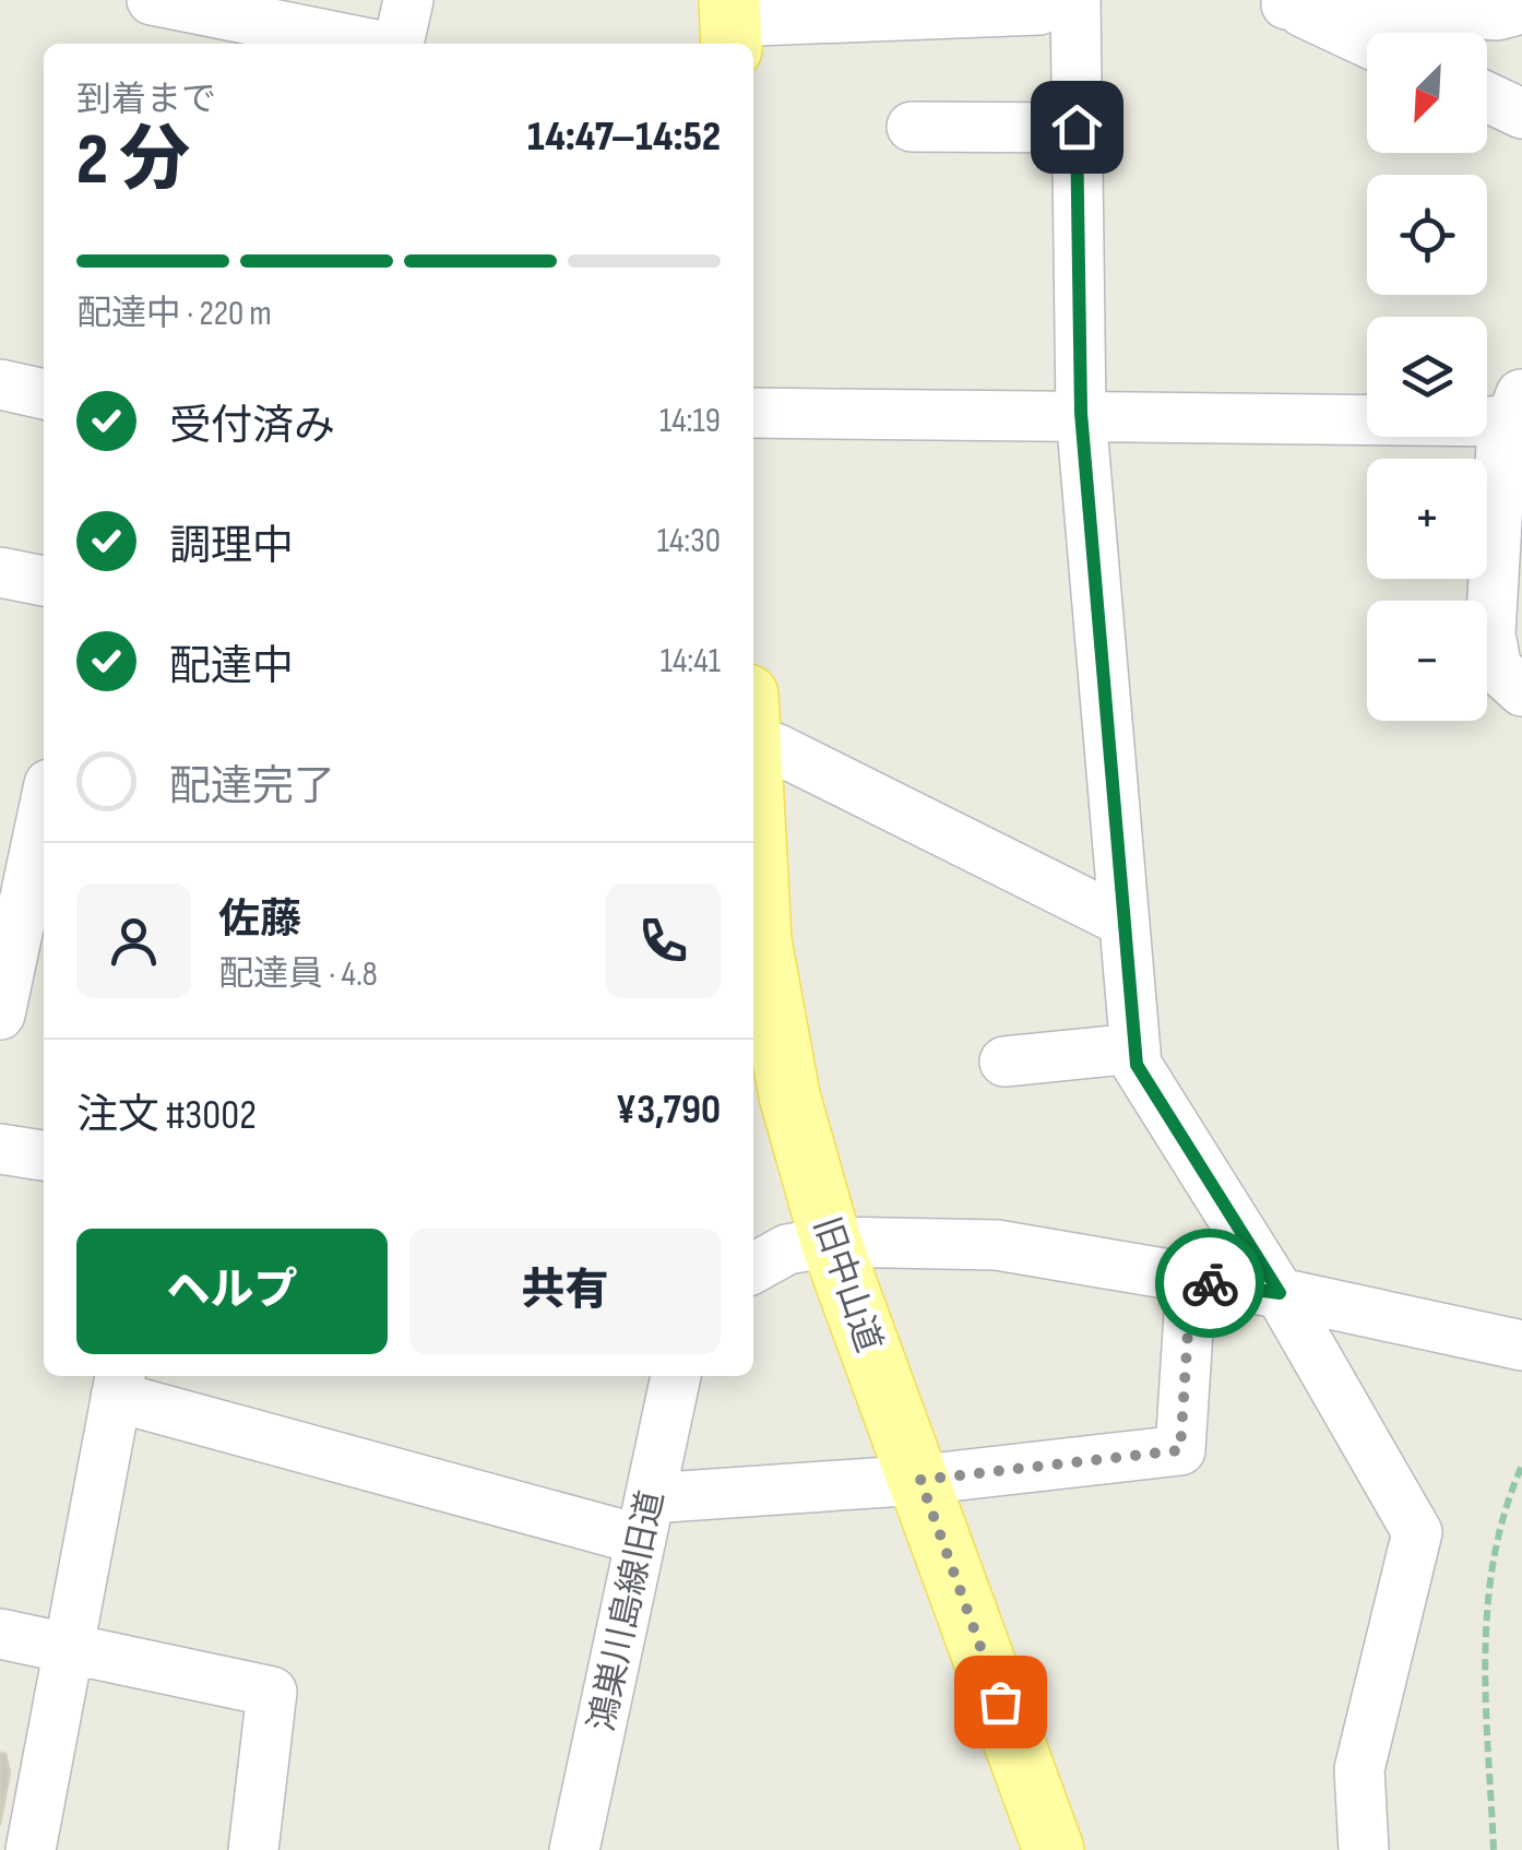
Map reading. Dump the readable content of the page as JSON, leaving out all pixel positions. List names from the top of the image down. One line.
{"streets":{"main road":["旧中山道"],"street":["鴻巣川島線旧道"]},"north":"bottom left","page":{"map_buttons":["+","−"],"heading":["2 分","到着まで","14:47–14:52"],"panel":["佐藤","配達員 · 4.8","注文 #3002","¥3,790"],"bar":"配達中 · 220 m","list":[["受付済み","14:19"],["調理中","14:30"],["配達中","14:41"],"配達完了"],"buttons":["ヘルプ","共有"]}}
